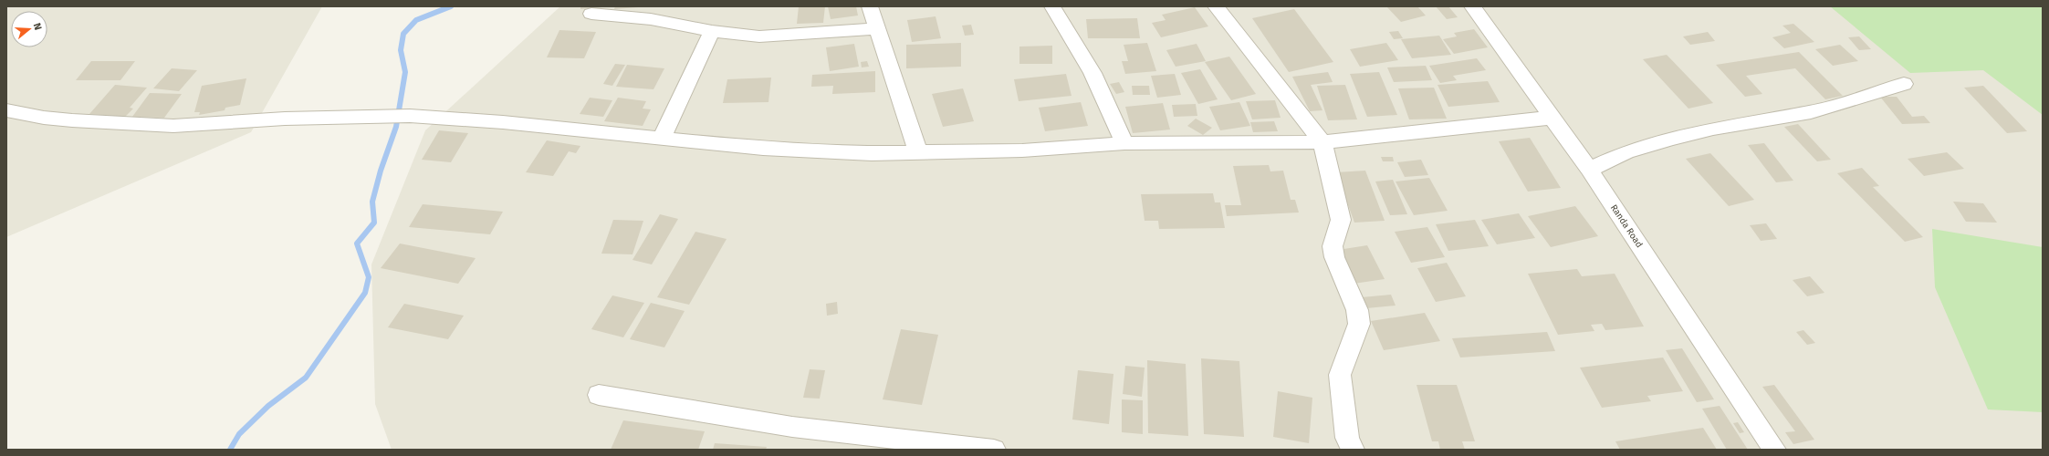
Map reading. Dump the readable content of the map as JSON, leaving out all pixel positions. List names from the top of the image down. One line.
{"streets":{"street":["Randa Road"]},"north":"right"}
